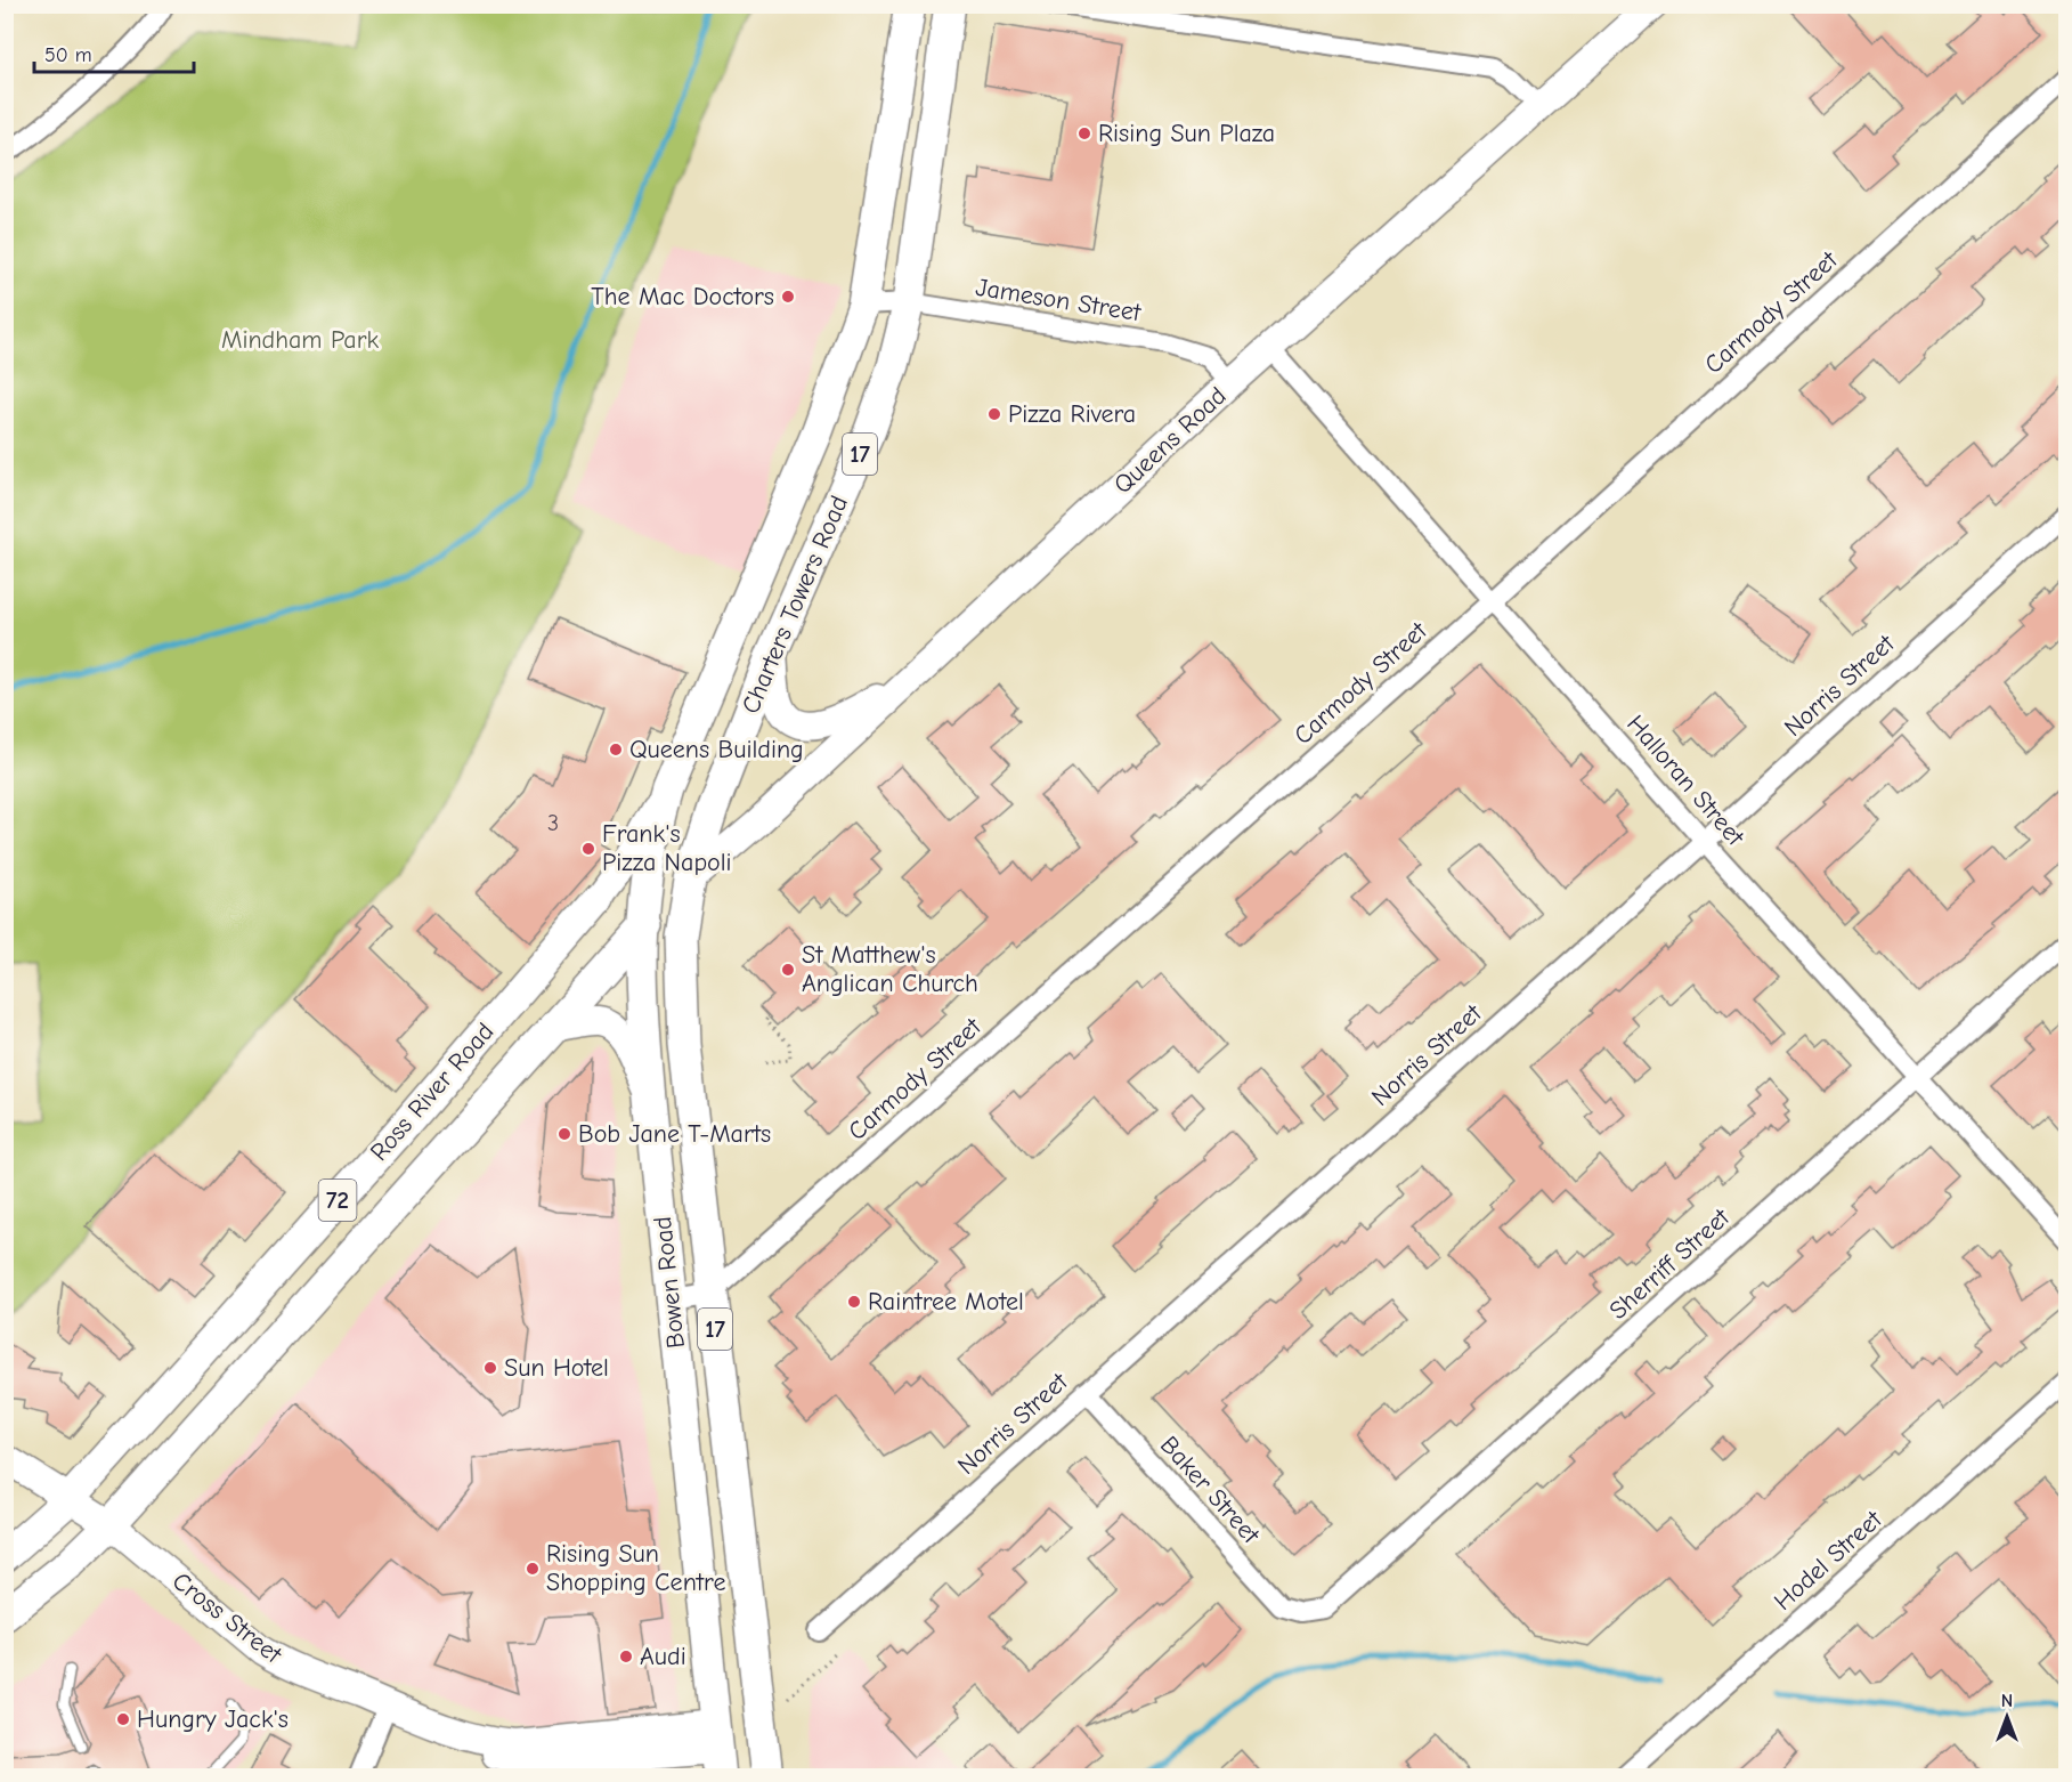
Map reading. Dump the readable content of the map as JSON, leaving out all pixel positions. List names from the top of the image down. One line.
{"streets":{"main road":["17","Charters Towers Road","Ross River Road","72","Bowen Road"],"street":["Jameson Street","Carmody Street","Queens Road","Norris Street","Halloran Street","Sherriff Street","Baker Street","Hodel Street","Cross Street"]},"crossings":[["Jameson Street","Queens Road"],["Jameson Street","Charters Towers Road"],["Carmody Street","Halloran Street"],["Carmody Street","Bowen Road"],["Queens Road","Charters Towers Road"],["Queens Road","Halloran Street"],["Queens Road","Ross River Road"],["Queens Road","Bowen Road"],["Charters Towers Road","Ross River Road"],["Charters Towers Road","Bowen Road"],["Norris Street","Halloran Street"],["Norris Street","Baker Street"],["Halloran Street","Sherriff Street"],["Ross River Road","Bowen Road"],["Ross River Road","Cross Street"],["Sherriff Street","Baker Street"],["Bowen Road","Cross Street"]],"parks":["Mindham Park"],"places":["Rising Sun Plaza","The Mac Doctors","Pizza Rivera","Queens Building","Frank's Pizza Napoli","St Matthew's Anglican Church","Bob Jane T-Marts","Raintree Motel","Sun Hotel","Rising Sun Shopping Centre","Audi","Hungry Jack's"],"house_numbers":["3"],"scale_bar":"50 m","north":"top"}
